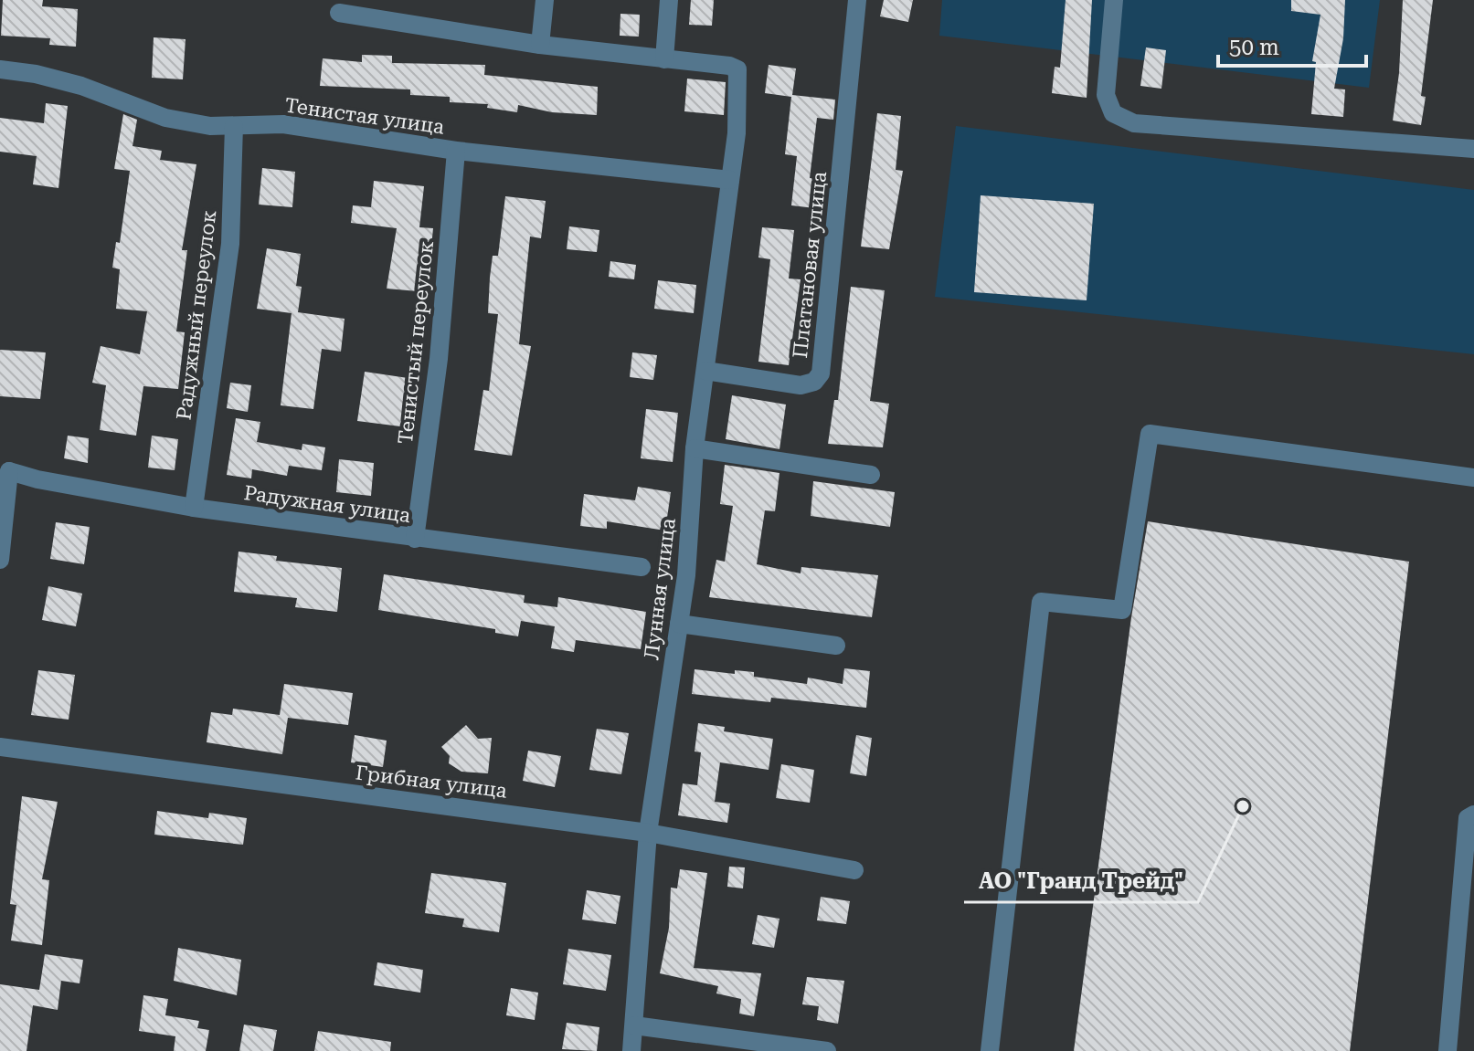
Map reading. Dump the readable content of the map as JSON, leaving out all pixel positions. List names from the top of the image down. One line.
{"streets":{"street":["Тенистая улица","Платановая улица","Радужный переулок","Тенистый переулок","Радужная улица","Лунная улица","Грибная улица"]},"crossings":[["Тенистая улица","Радужный переулок"],["Тенистая улица","Тенистый переулок"],["Тенистая улица","Лунная улица"],["Платановая улица","Лунная улица"],["Радужный переулок","Радужная улица"],["Тенистый переулок","Радужная улица"],["Лунная улица","Грибная улица"]],"places":["АО \"Гранд Трейд\""],"scale_bar":"50 m"}
